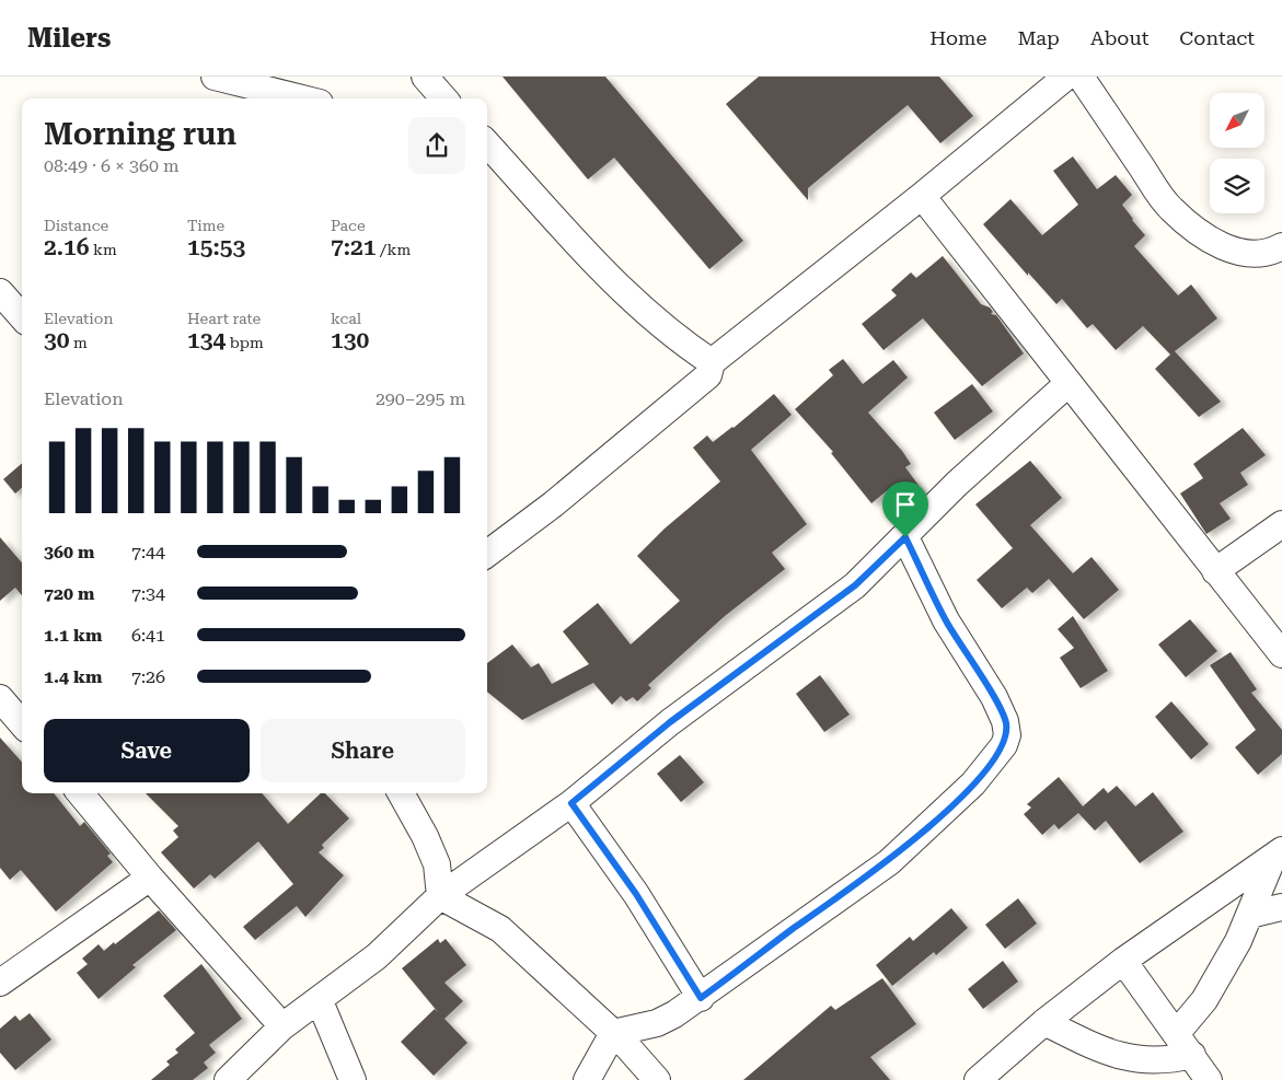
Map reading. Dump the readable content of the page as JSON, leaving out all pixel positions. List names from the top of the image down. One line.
{"north":"bottom left","page":{"header":"Milers","nav":["Home","Map","About","Contact"],"heading":["Morning run","08:49 · 6 × 360 m"],"stats":[["Distance","2.16 km"],["Time","15:53"],["Pace","7:21 /km"],["Elevation","30 m"],["Heart rate","134 bpm"],["kcal","130"]],"chart":["Elevation","290–295 m"],"list":[{"name":"360 m","note":"7:44"},{"name":"720 m","note":"7:34"},{"name":"1.1 km","note":"6:41"},{"name":"1.4 km","note":"7:26"}],"buttons":["Save","Share"]}}
